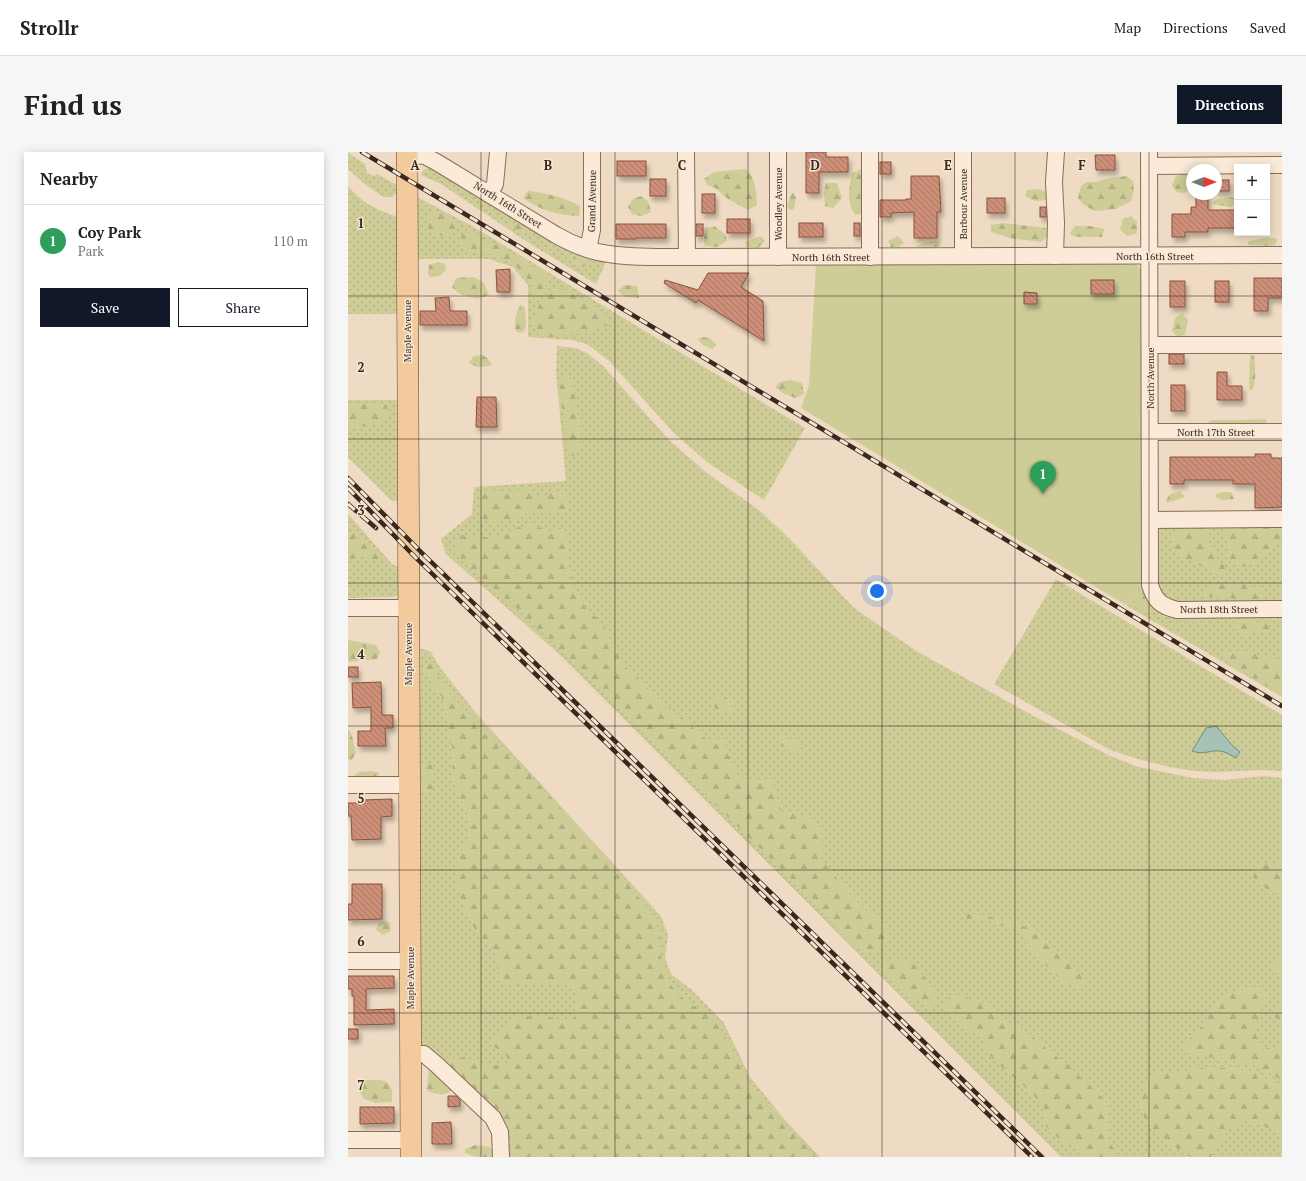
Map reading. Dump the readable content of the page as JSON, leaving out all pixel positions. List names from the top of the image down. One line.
{"streets":{"main road":["Maple Avenue"],"street":["Grand Avenue","Woodley Avenue","Barbour Avenue","North 16th Street","North Avenue","North 17th Street","North 18th Street"]},"crossings":[["Grand Avenue","North 16th Street"],["Woodley Avenue","North 16th Street"],["Barbour Avenue","North 16th Street"],["North 16th Street","Maple Avenue"],["North 16th Street","North Avenue"],["North Avenue","North 17th Street"],["North Avenue","North 18th Street"]],"north":"right","page":{"header":"Strollr","nav":["Map","Directions","Saved"],"buttons":["Directions",["Save","Share"]],"title":"Find us","heading":"Nearby","map_buttons":["+","−"],"list":[{"mark":"1","name":"Coy Park","note":"Park","value":"110 m"}],"pins":"1"},"grid":{"columns":["A","B","C","D","E","F"],"rows":["1","2","3","4","5","6","7"]}}
